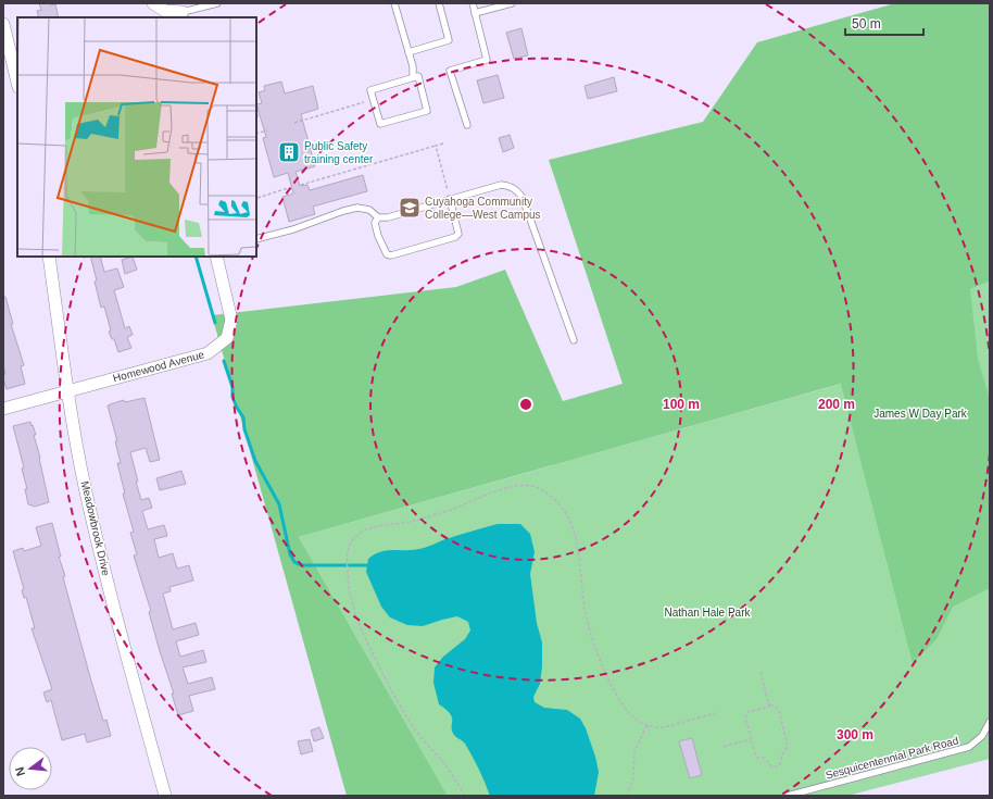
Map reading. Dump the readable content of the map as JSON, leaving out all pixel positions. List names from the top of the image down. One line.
{"streets":{"street":["Homewood Avenue","Meadowbrook Drive"],"lane":["Sesquicentennial Park Road"]},"crossings":[["Homewood Avenue","Meadowbrook Drive"]],"parks":["James W Day Park","Nathan Hale Park"],"places":{"building":["Public Safety training center"],"school or university":["Cuyahoga Community College—West Campus"]},"scale_bar":"50 m","north":"left","rings":["100 m","200 m","300 m"]}
